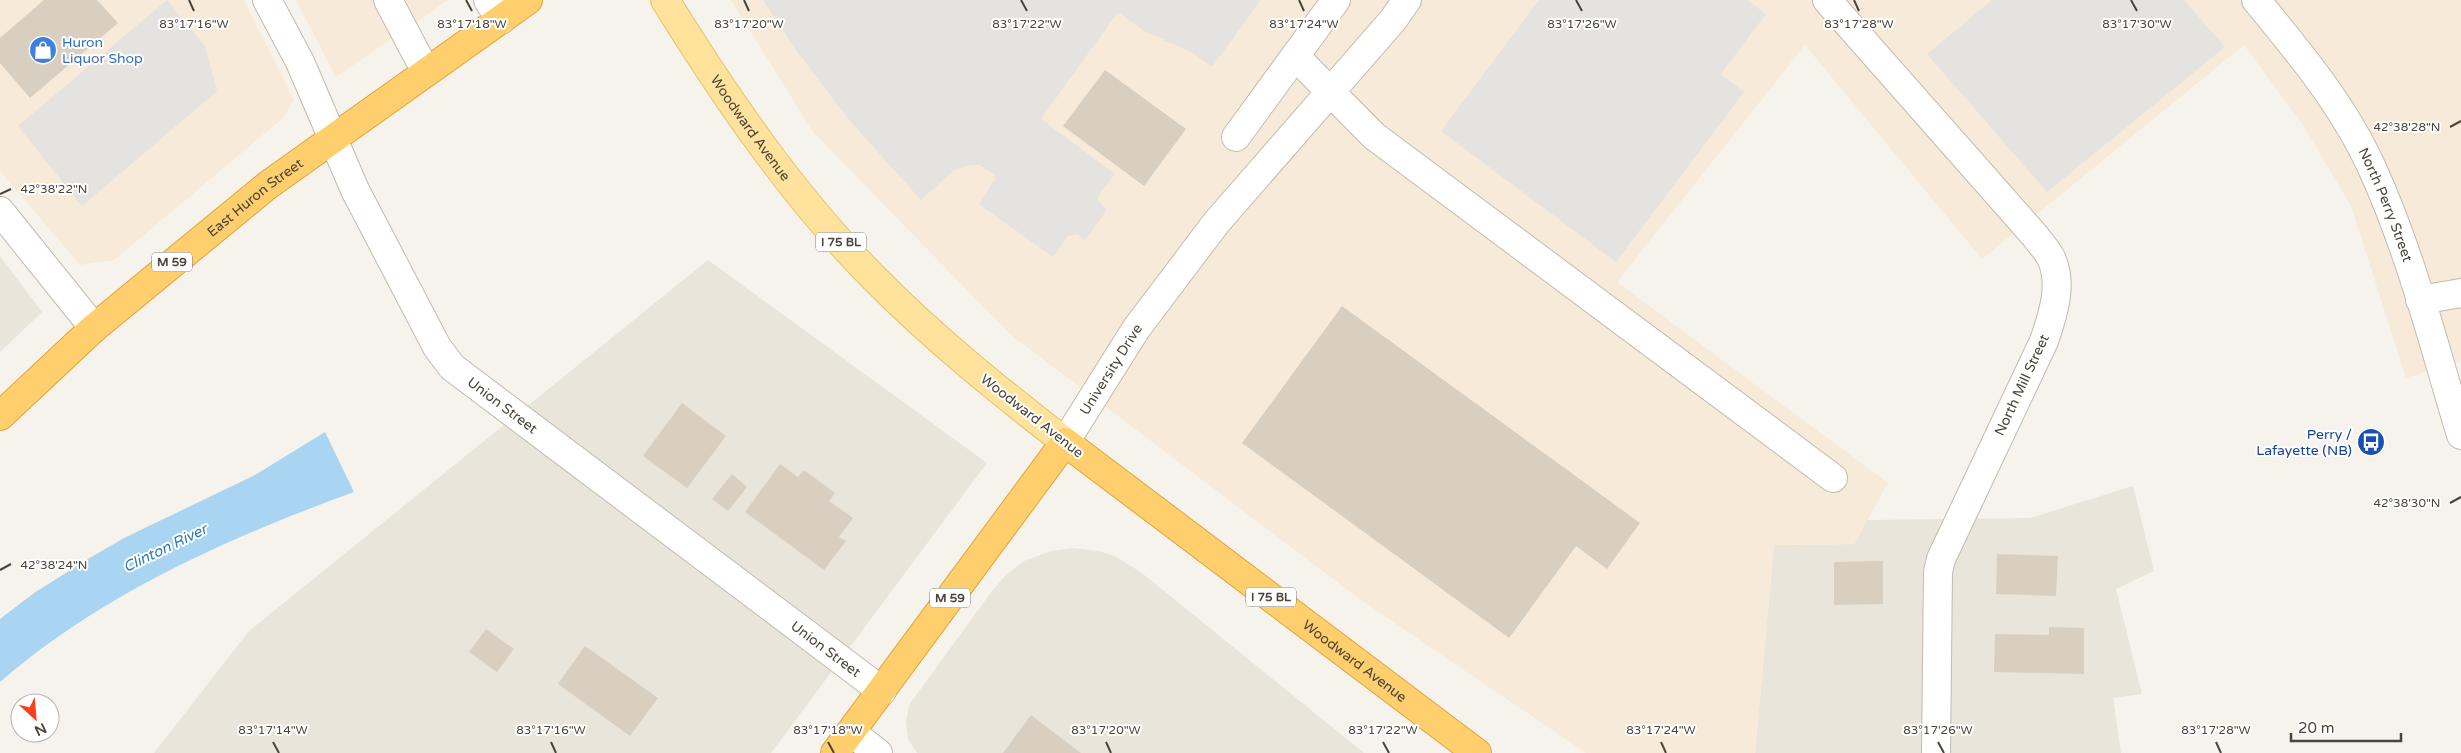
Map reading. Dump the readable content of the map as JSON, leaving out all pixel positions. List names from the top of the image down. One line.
{"streets":{"highway":["Woodward Avenue","East Huron Street","I 75 BL","M 59","University Drive"],"street":["North Perry Street","North Mill Street","Union Street"]},"crossings":[["Woodward Avenue","University Drive"],["East Huron Street","Union Street"],["University Drive","Union Street"]],"water":["Clinton River"],"places":{"shop":["Huron Liquor Shop"],"bus stop":["Perry / Lafayette (NB)"]},"scale_bar":"20 m","north":"bottom right","coordinates":["83°17'16\"W","83°17'18\"W","83°17'22\"W","83°17'24\"W","83°17'26\"W","83°17'20\"W","83°17'28\"W","83°17'30\"W","42°38'28\"N","42°38'22\"N","42°38'30\"N","42°38'24\"N","83°17'14\"W"]}
